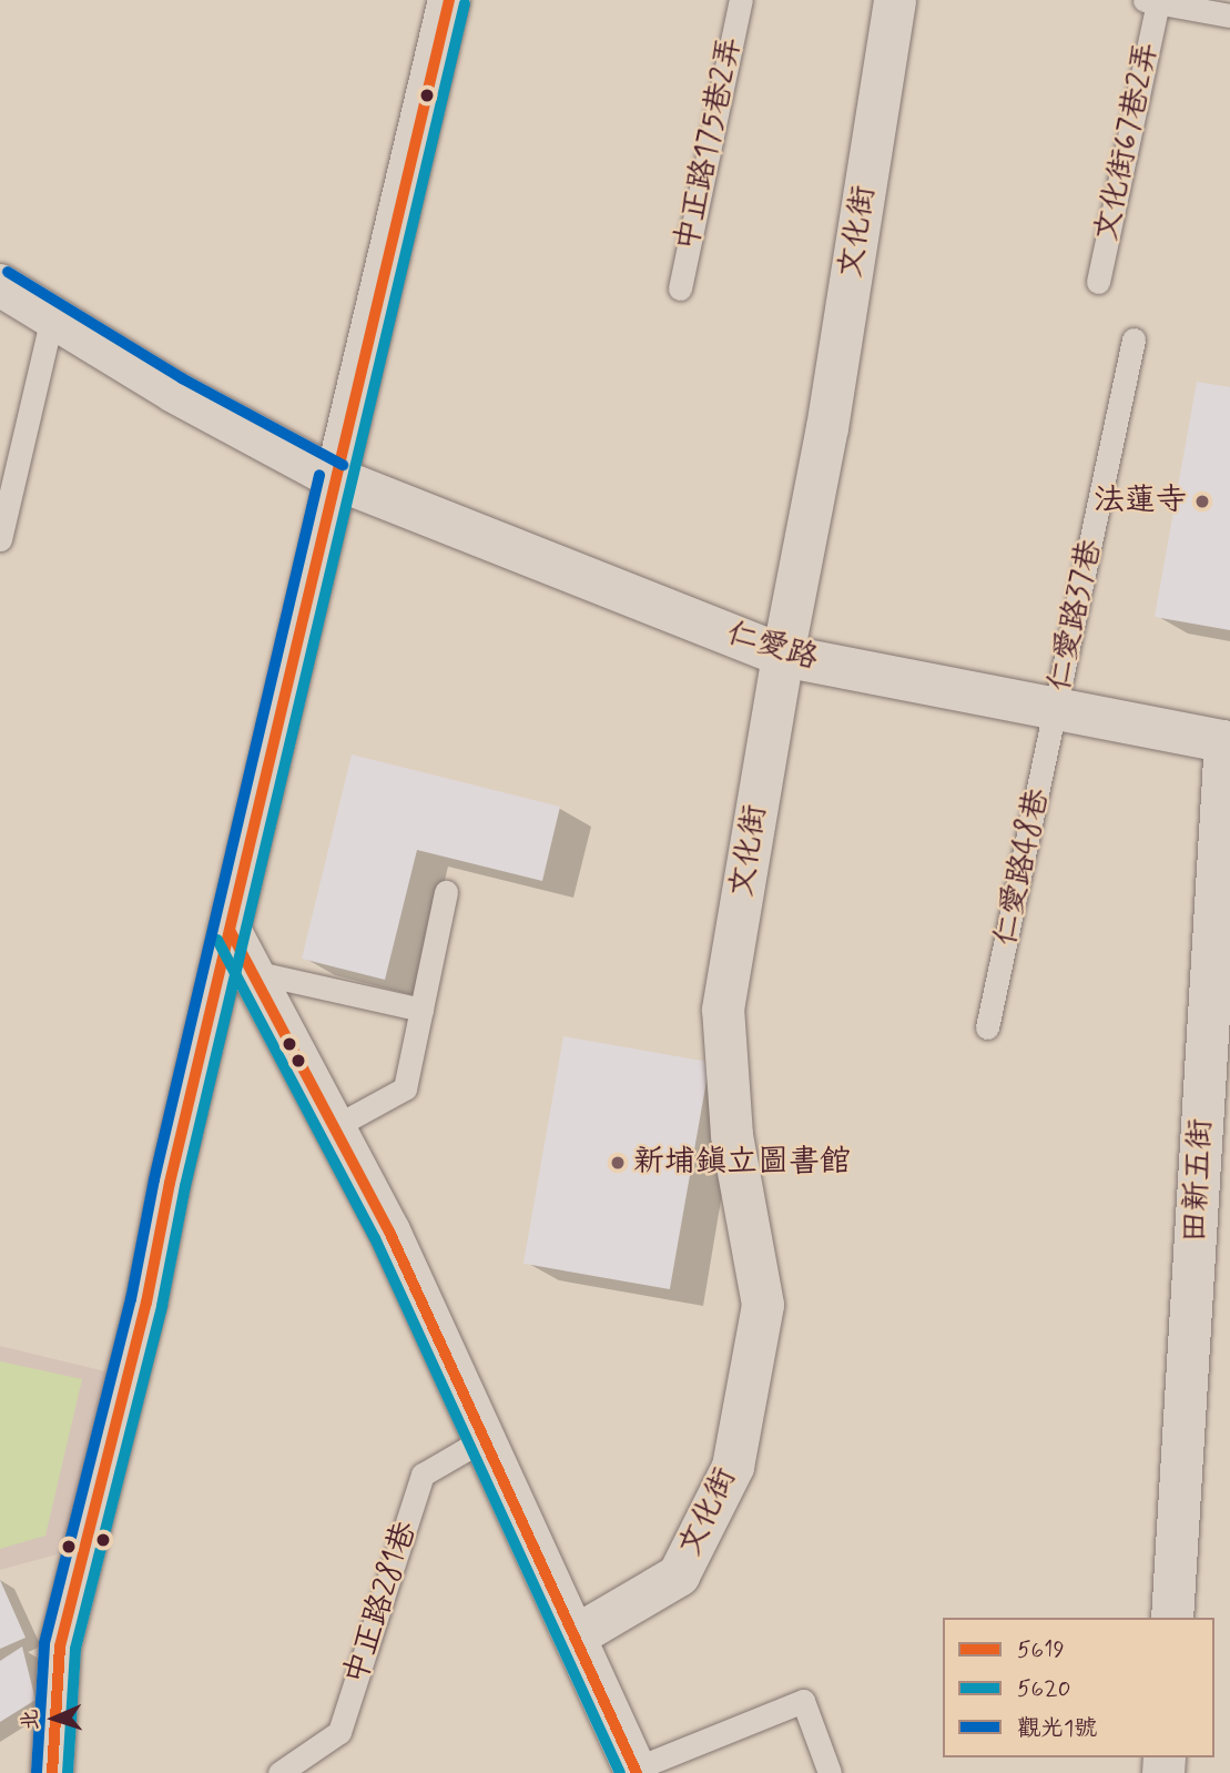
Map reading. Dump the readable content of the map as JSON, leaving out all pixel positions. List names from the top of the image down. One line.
{"streets":{"street":["文化街","仁愛路","田新五街"],"lane":["文化街67巷2弄","中正路175巷2弄","仁愛路37巷","仁愛路48巷","中正路281巷"]},"crossings":[["文化街","仁愛路"],["仁愛路37巷","仁愛路"],["仁愛路37巷","仁愛路48巷"],["仁愛路","仁愛路48巷"],["仁愛路","田新五街"]],"places":["法蓮寺","新埔鎮立圖書館"],"lines":["transit line 5619","transit line 5620","transit line 觀光1號"],"legend":["5619","5620","觀光1號"],"north":"left"}
